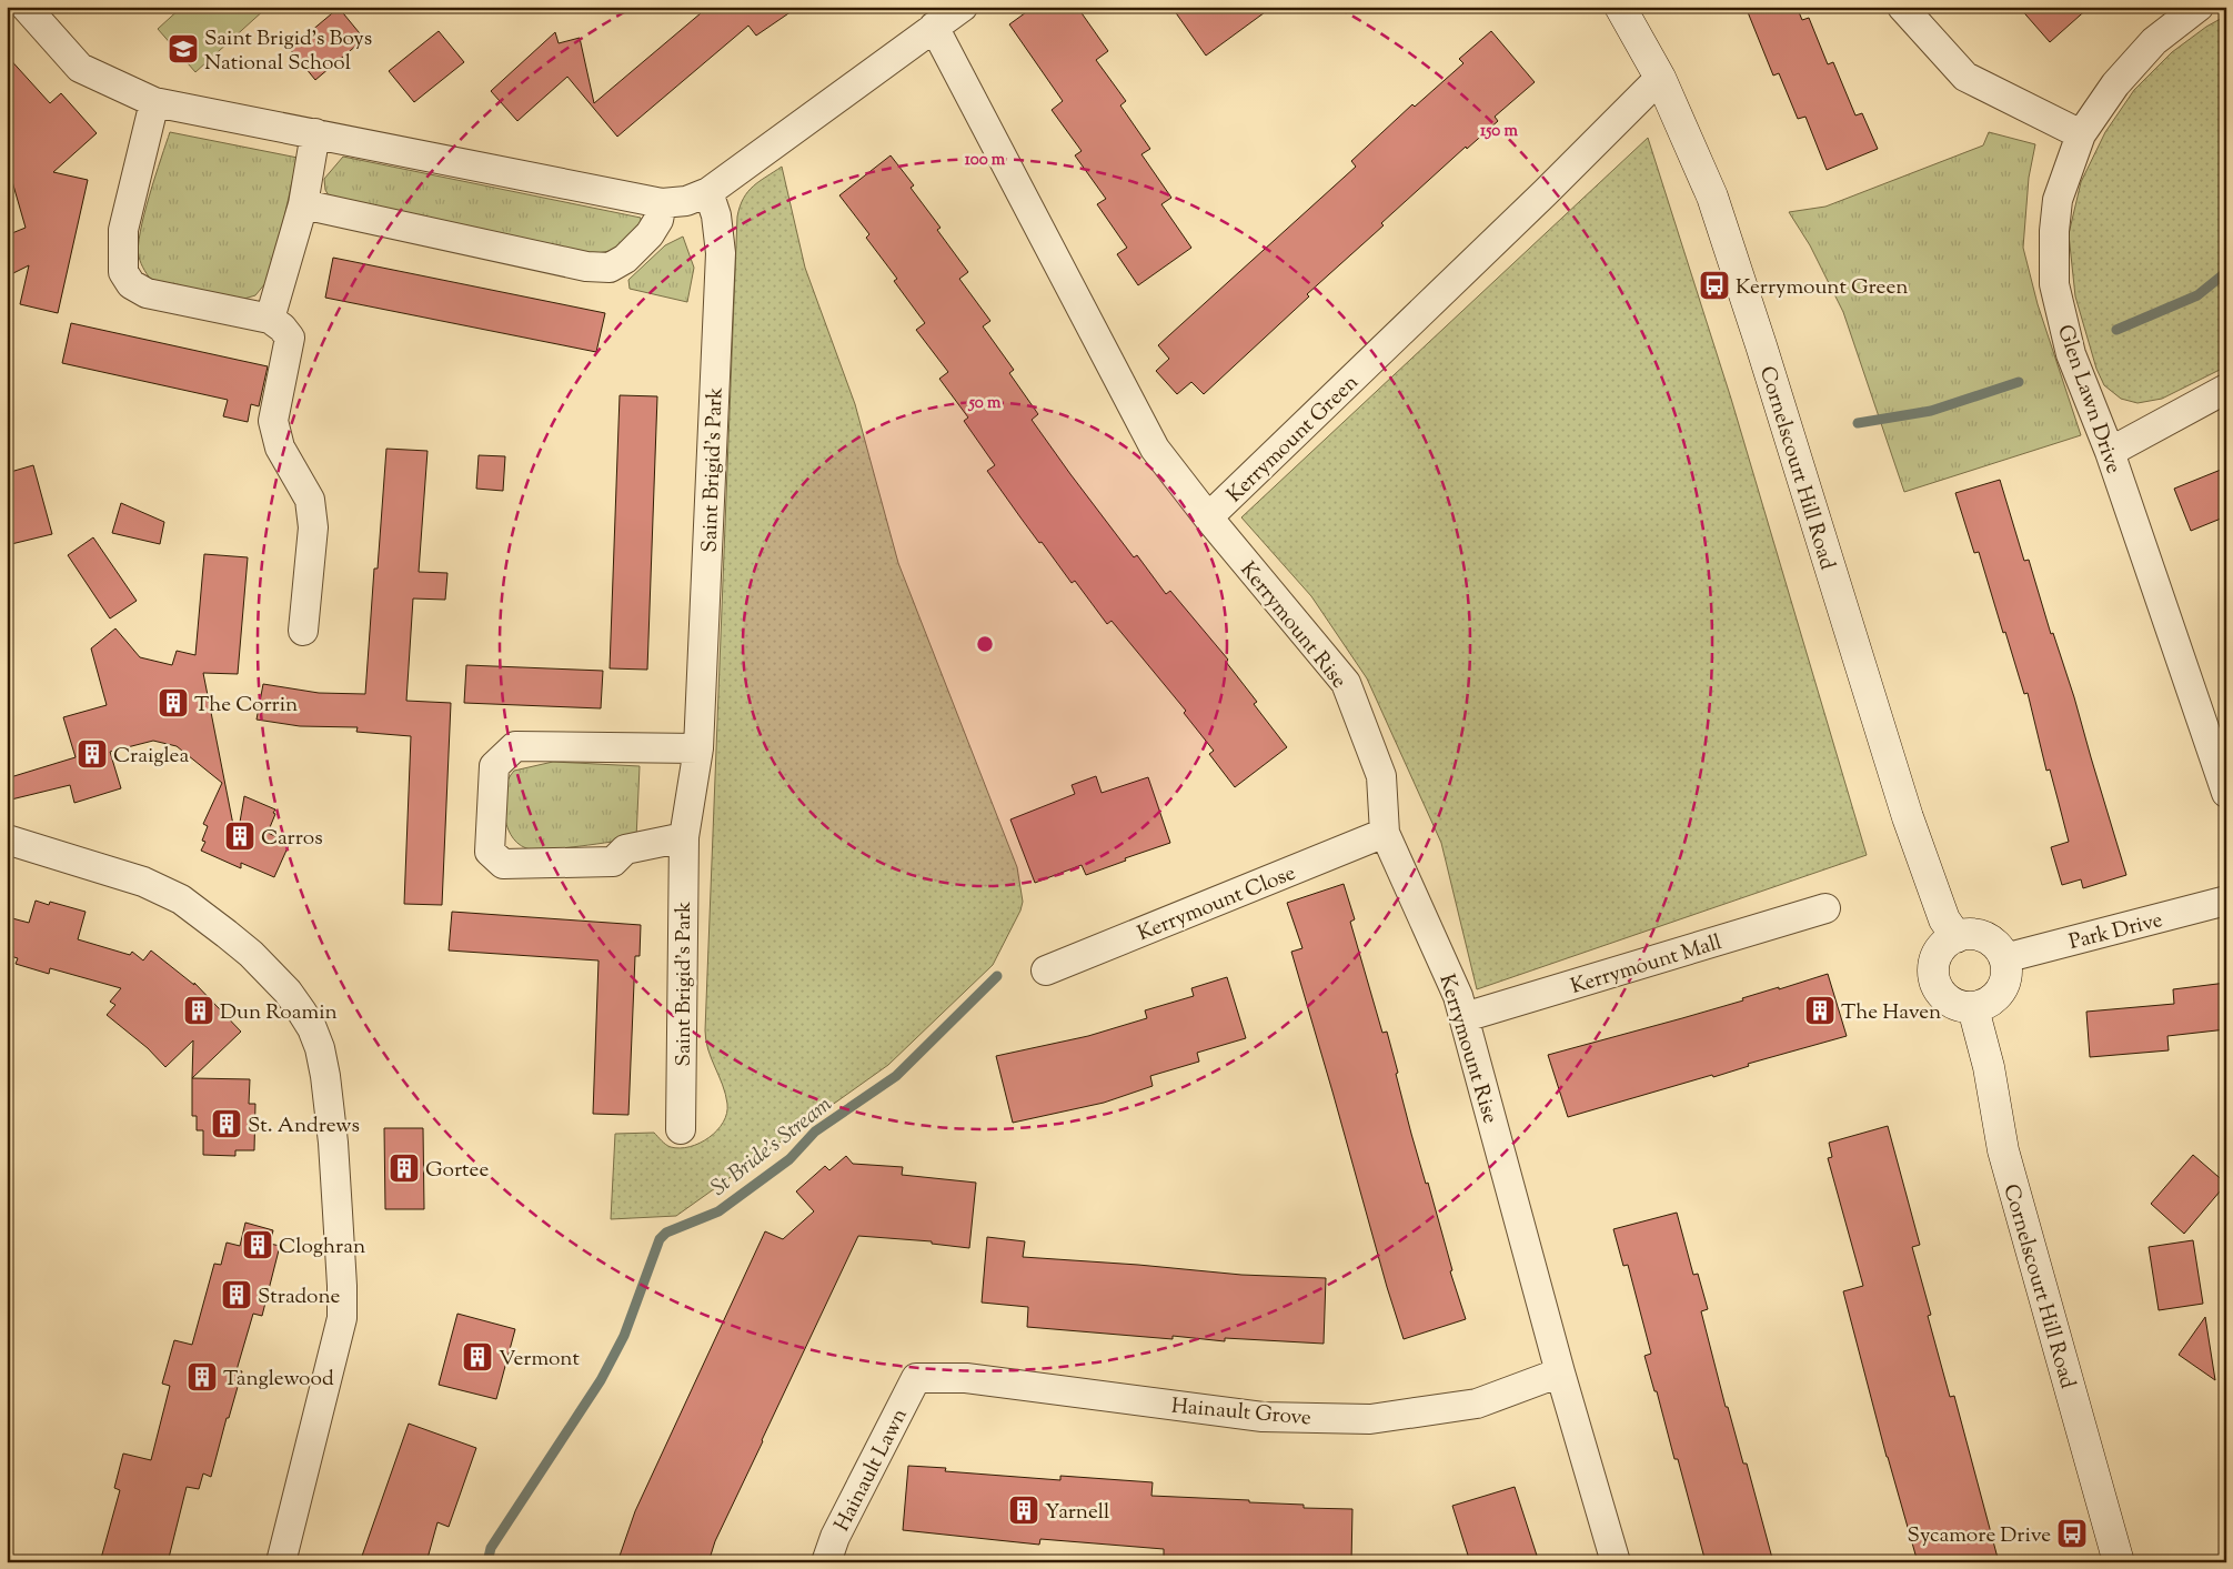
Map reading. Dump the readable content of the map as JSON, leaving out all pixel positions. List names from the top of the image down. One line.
{"streets":{"main road":["Cornelscourt Hill Road"],"street":["Glen Lawn Drive","Kerrymount Green","Saint Brigid's Park","Kerrymount Rise","Kerrymount Close","Park Drive","Kerrymount Mall","Hainault Grove","Hainault Lawn"]},"crossings":[["Kerrymount Green","Cornelscourt Hill Road"],["Kerrymount Green","Kerrymount Rise"],["Cornelscourt Hill Road","Park Drive"],["Kerrymount Rise","Kerrymount Close"],["Kerrymount Rise","Kerrymount Mall"],["Kerrymount Rise","Hainault Grove"],["Hainault Grove","Hainault Lawn"]],"water":["St Bride's Stream"],"places":{"school or university":["Saint Brigid's Boys National School"],"bus stop":["Kerrymount Green","Sycamore Drive"],"building":["The Corrin","Craiglea","Carros","Dun Roamin","The Haven","St. Andrews","Gortee","Cloghran","Stradone","Vermont","Tanglewood","Yarnell"]},"rings":["150 m","100 m","50 m"]}
